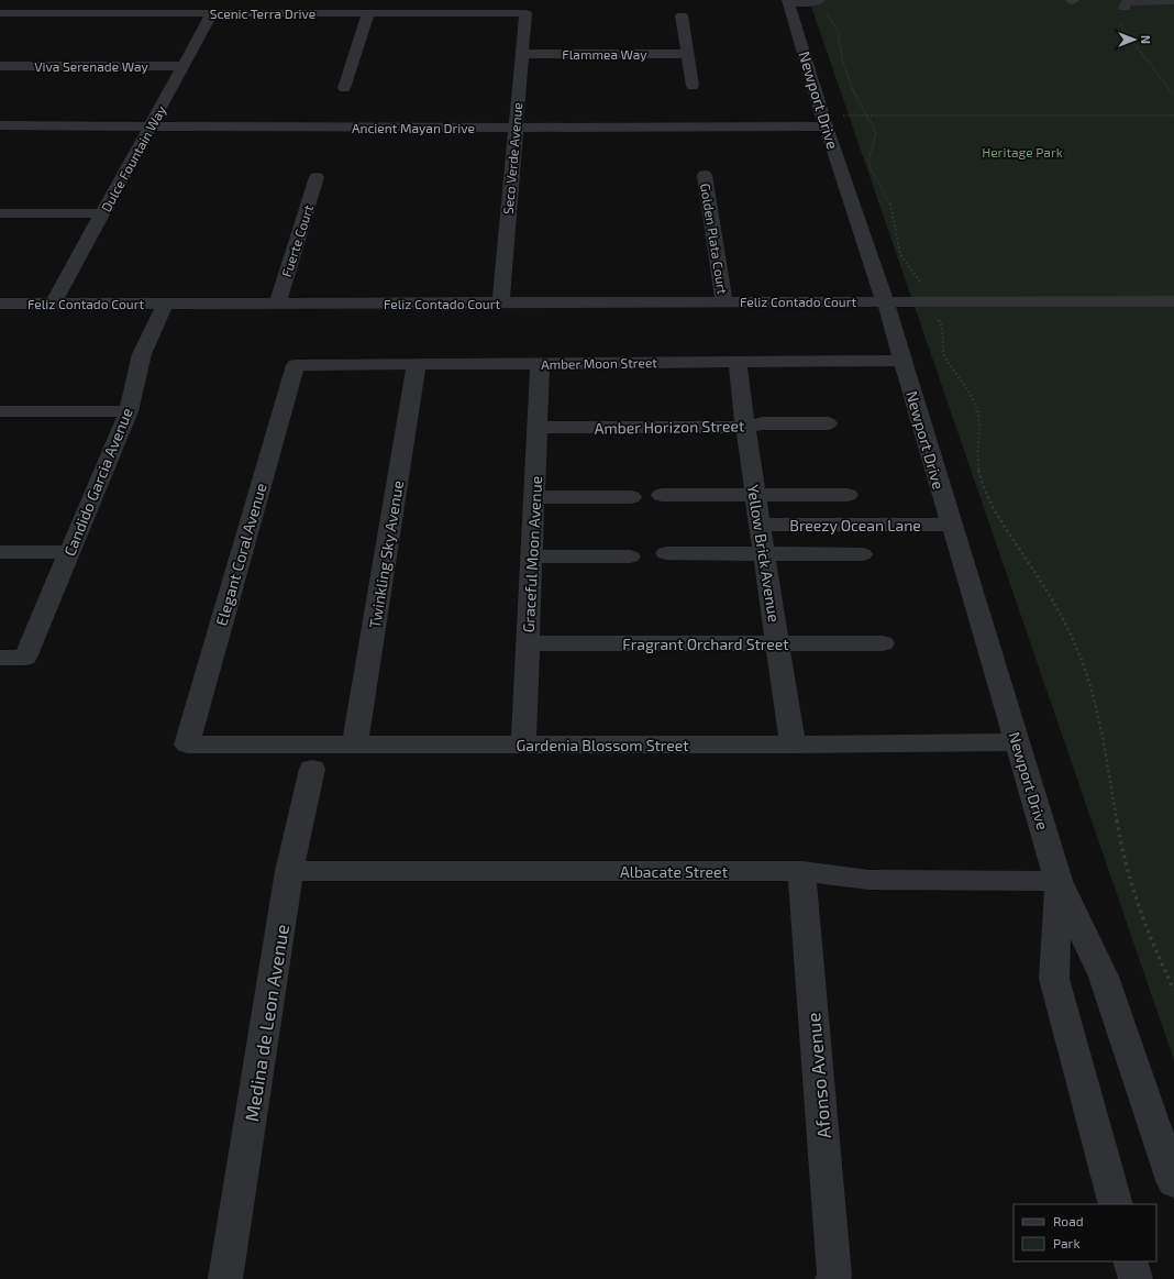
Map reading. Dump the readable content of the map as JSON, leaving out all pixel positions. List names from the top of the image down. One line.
{"streets":{"street":["Scenic Terra Drive","Flammea Way","Viva Serenade Way","Newport Drive","Ancient Mayan Drive","Dulce Fountain Way","Seco Verde Avenue","Golden Plata Court","Fuerte Court","Feliz Contado Court","Amber Moon Street","Amber Horizon Street","Candido Garcia Avenue","Breezy Ocean Lane","Yellow Brick Avenue","Elegant Coral Avenue","Twinkling Sky Avenue","Graceful Moon Avenue","Fragrant Orchard Street","Gardenia Blossom Street","Albacate Street","Medina de Leon Avenue","Afonso Avenue"]},"crossings":[["Scenic Terra Drive","Dulce Fountain Way"],["Scenic Terra Drive","Seco Verde Avenue"],["Flammea Way","Seco Verde Avenue"],["Viva Serenade Way","Dulce Fountain Way"],["Newport Drive","Ancient Mayan Drive"],["Newport Drive","Feliz Contado Court"],["Newport Drive","Amber Moon Street"],["Newport Drive","Breezy Ocean Lane"],["Newport Drive","Gardenia Blossom Street"],["Newport Drive","Albacate Street"],["Ancient Mayan Drive","Dulce Fountain Way"],["Ancient Mayan Drive","Seco Verde Avenue"],["Dulce Fountain Way","Feliz Contado Court"],["Seco Verde Avenue","Feliz Contado Court"],["Golden Plata Court","Feliz Contado Court"],["Fuerte Court","Feliz Contado Court"],["Feliz Contado Court","Candido Garcia Avenue"],["Amber Moon Street","Yellow Brick Avenue"],["Amber Moon Street","Elegant Coral Avenue"],["Amber Moon Street","Twinkling Sky Avenue"],["Amber Moon Street","Graceful Moon Avenue"],["Amber Horizon Street","Yellow Brick Avenue"],["Amber Horizon Street","Graceful Moon Avenue"],["Breezy Ocean Lane","Yellow Brick Avenue"],["Yellow Brick Avenue","Fragrant Orchard Street"],["Yellow Brick Avenue","Gardenia Blossom Street"],["Elegant Coral Avenue","Gardenia Blossom Street"],["Twinkling Sky Avenue","Gardenia Blossom Street"],["Graceful Moon Avenue","Fragrant Orchard Street"],["Graceful Moon Avenue","Gardenia Blossom Street"],["Albacate Street","Medina de Leon Avenue"],["Albacate Street","Afonso Avenue"]],"parks":["Heritage Park"],"legend":["Road","Park"],"north":"right"}
